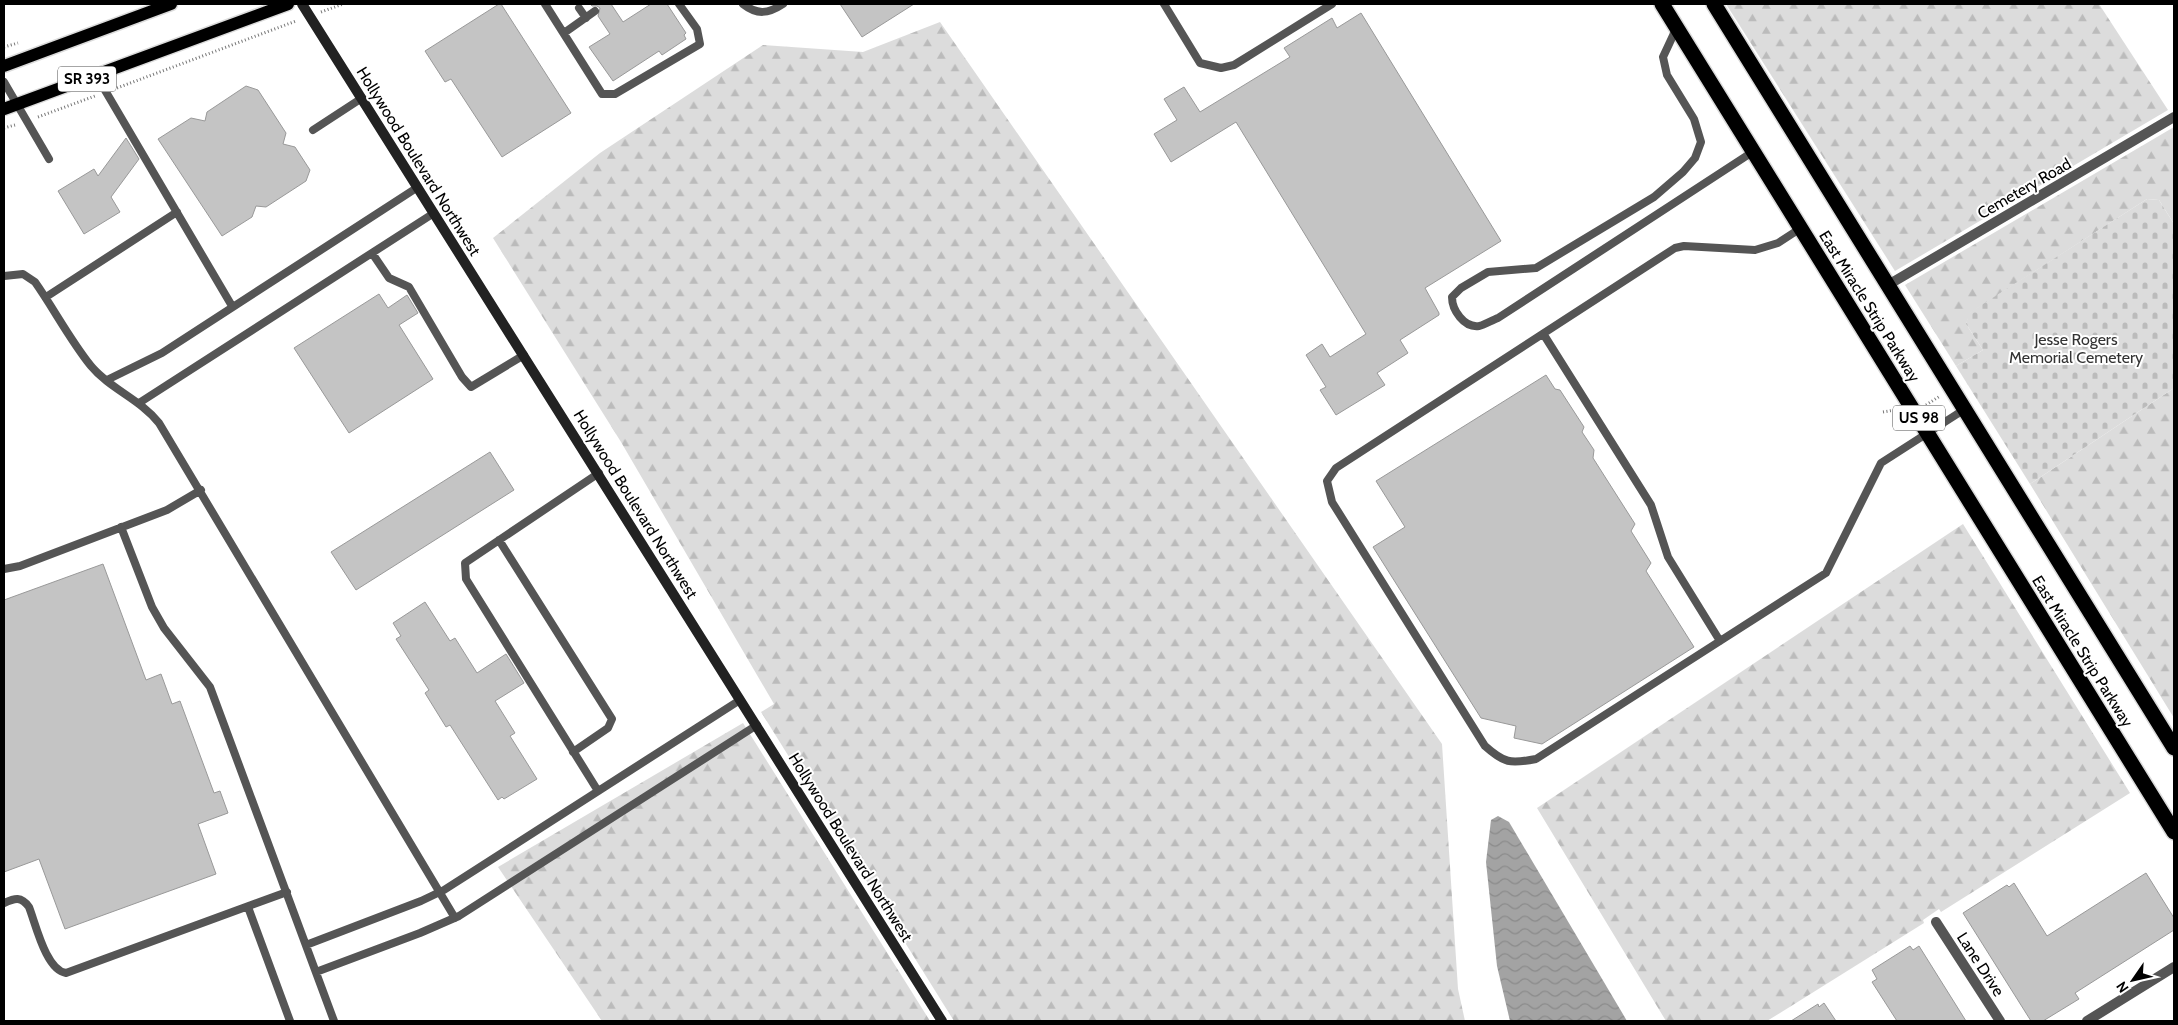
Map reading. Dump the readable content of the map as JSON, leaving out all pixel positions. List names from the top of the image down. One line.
{"streets":{"highway":["East Miracle Strip Parkway","US 98"],"main road":["SR 393"],"street":["Hollywood Boulevard Northwest","Cemetery Road","Lane Drive"]},"crossings":[["Cemetery Road","East Miracle Strip Parkway"]],"parks":["Jesse Rogers Memorial Cemetery"],"north":"bottom left"}
